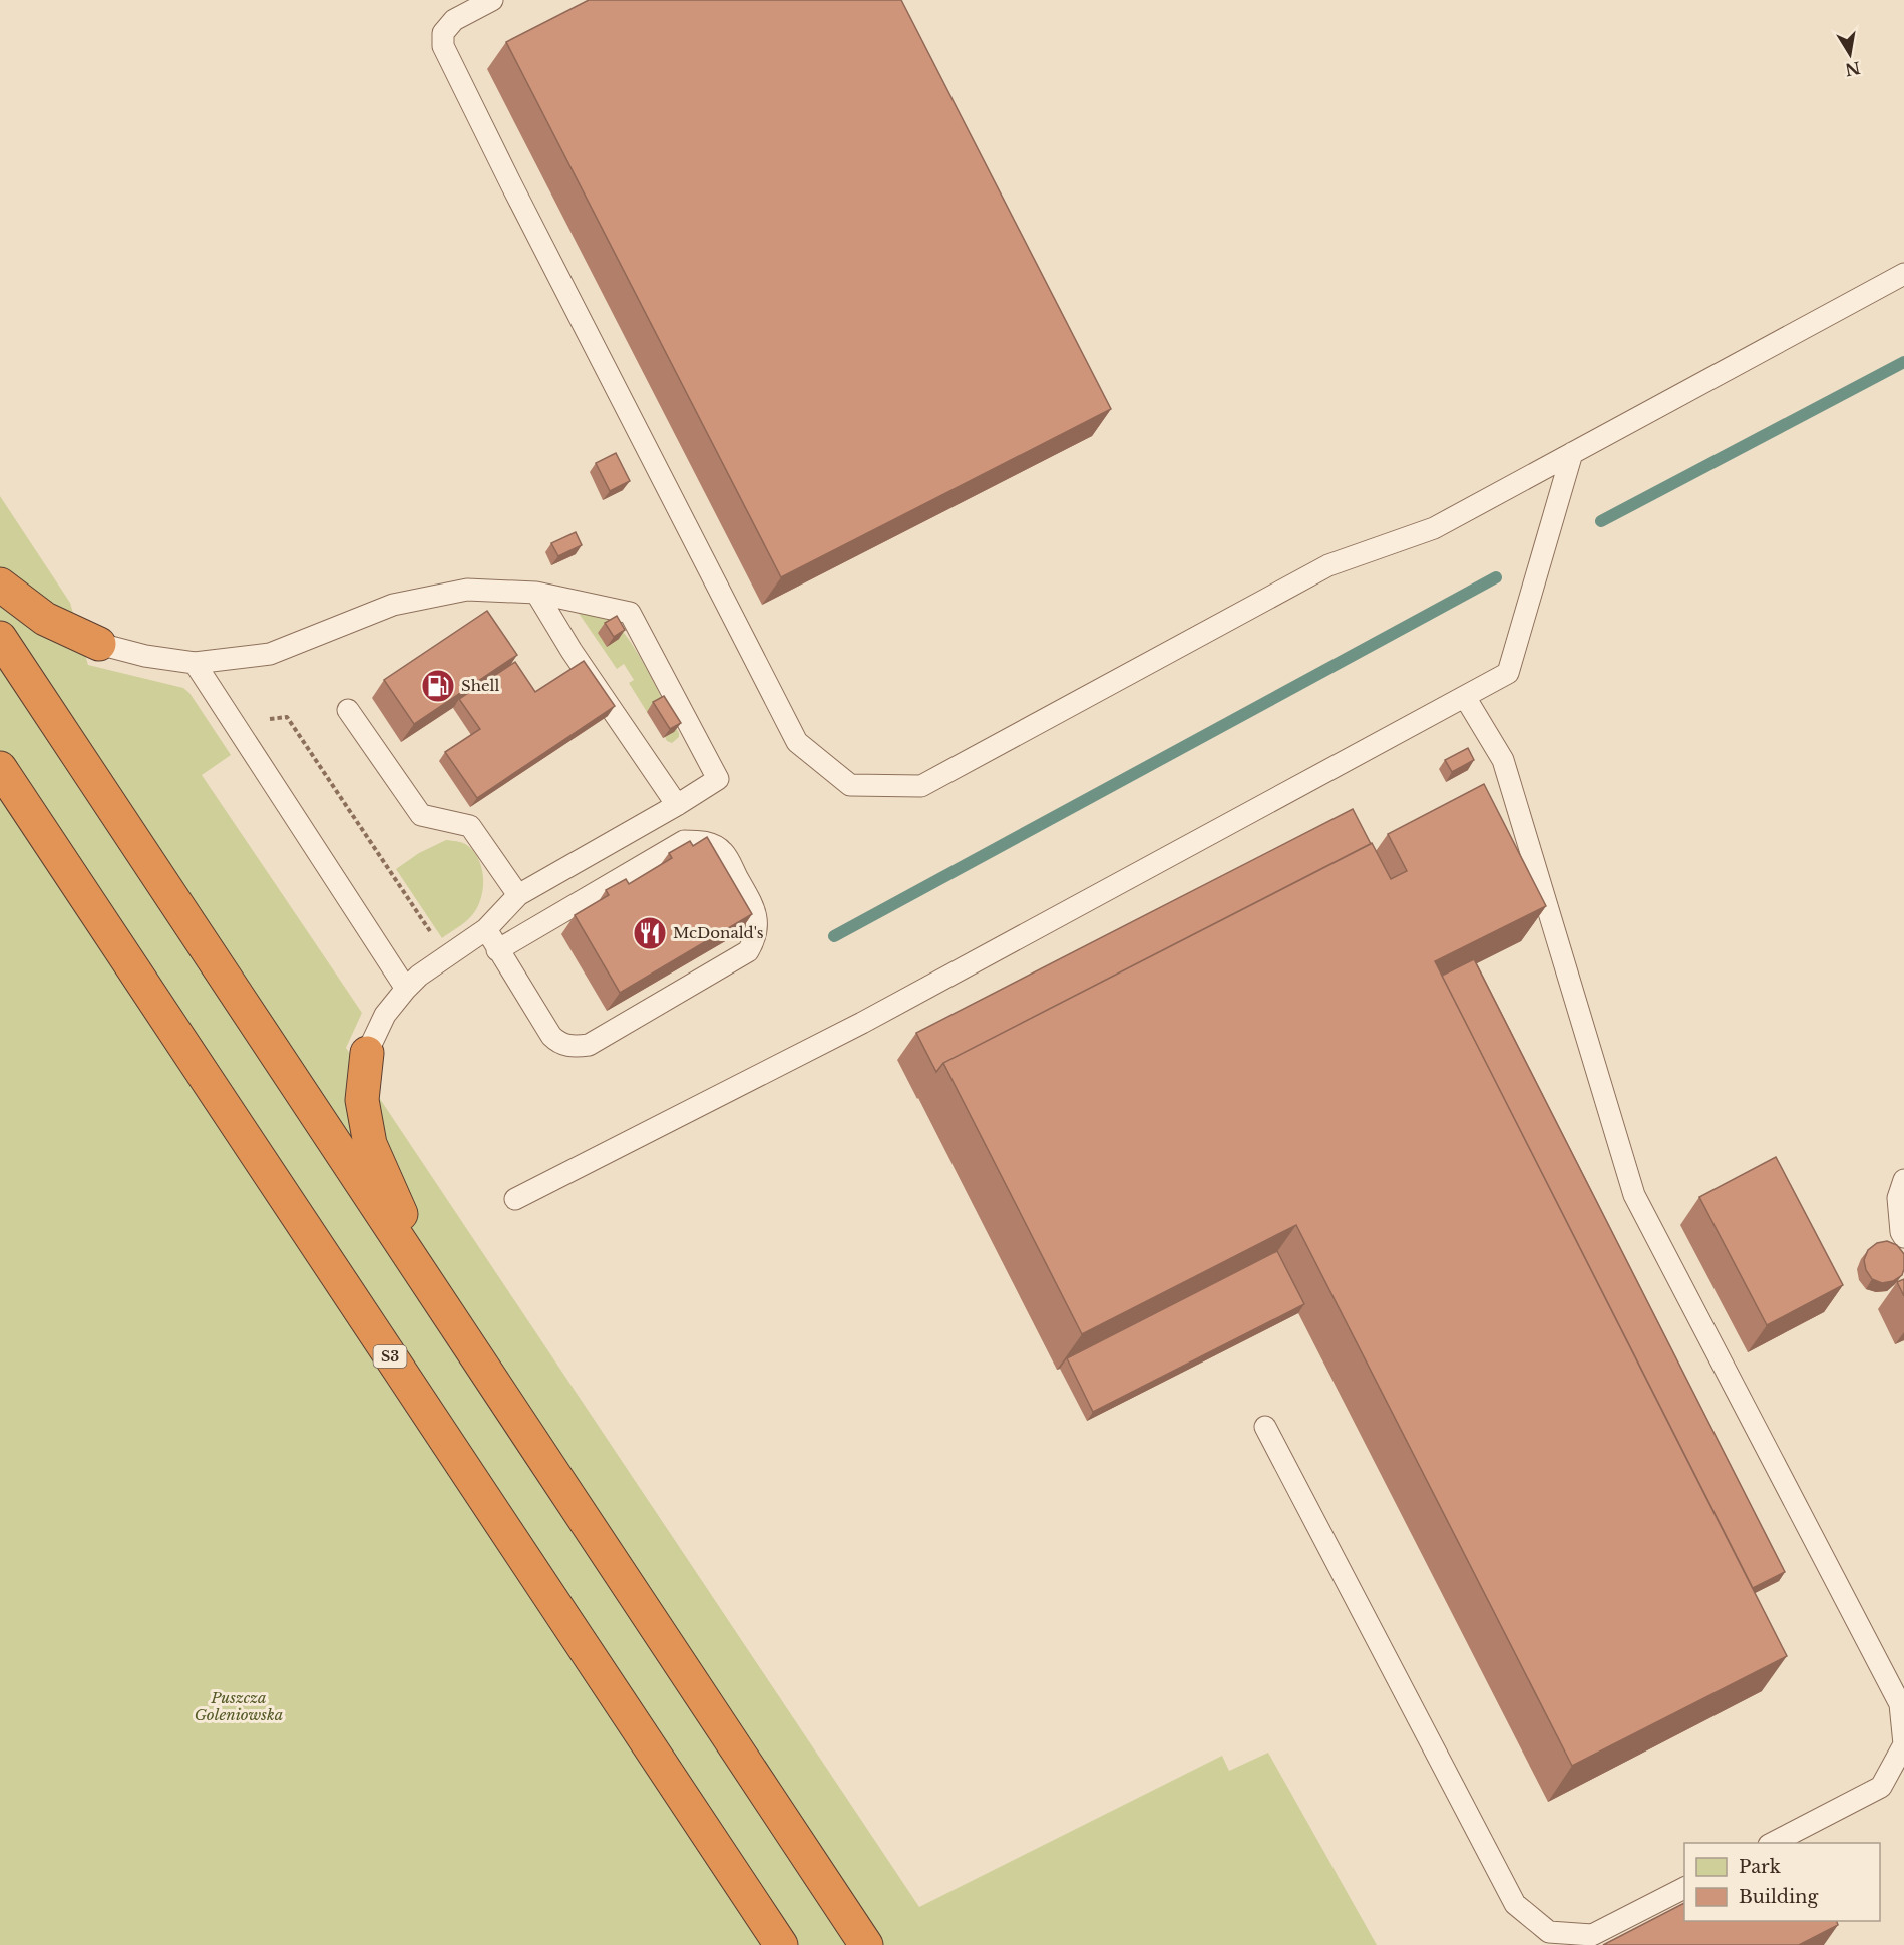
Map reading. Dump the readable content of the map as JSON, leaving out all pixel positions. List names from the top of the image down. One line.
{"streets":{"highway":["S3"]},"parks":["Puszcza Goleniowska"],"places":{"fuel station":["Shell"],"restaurant":["McDonald's"]},"legend":["Park","Building"],"north":"bottom"}
